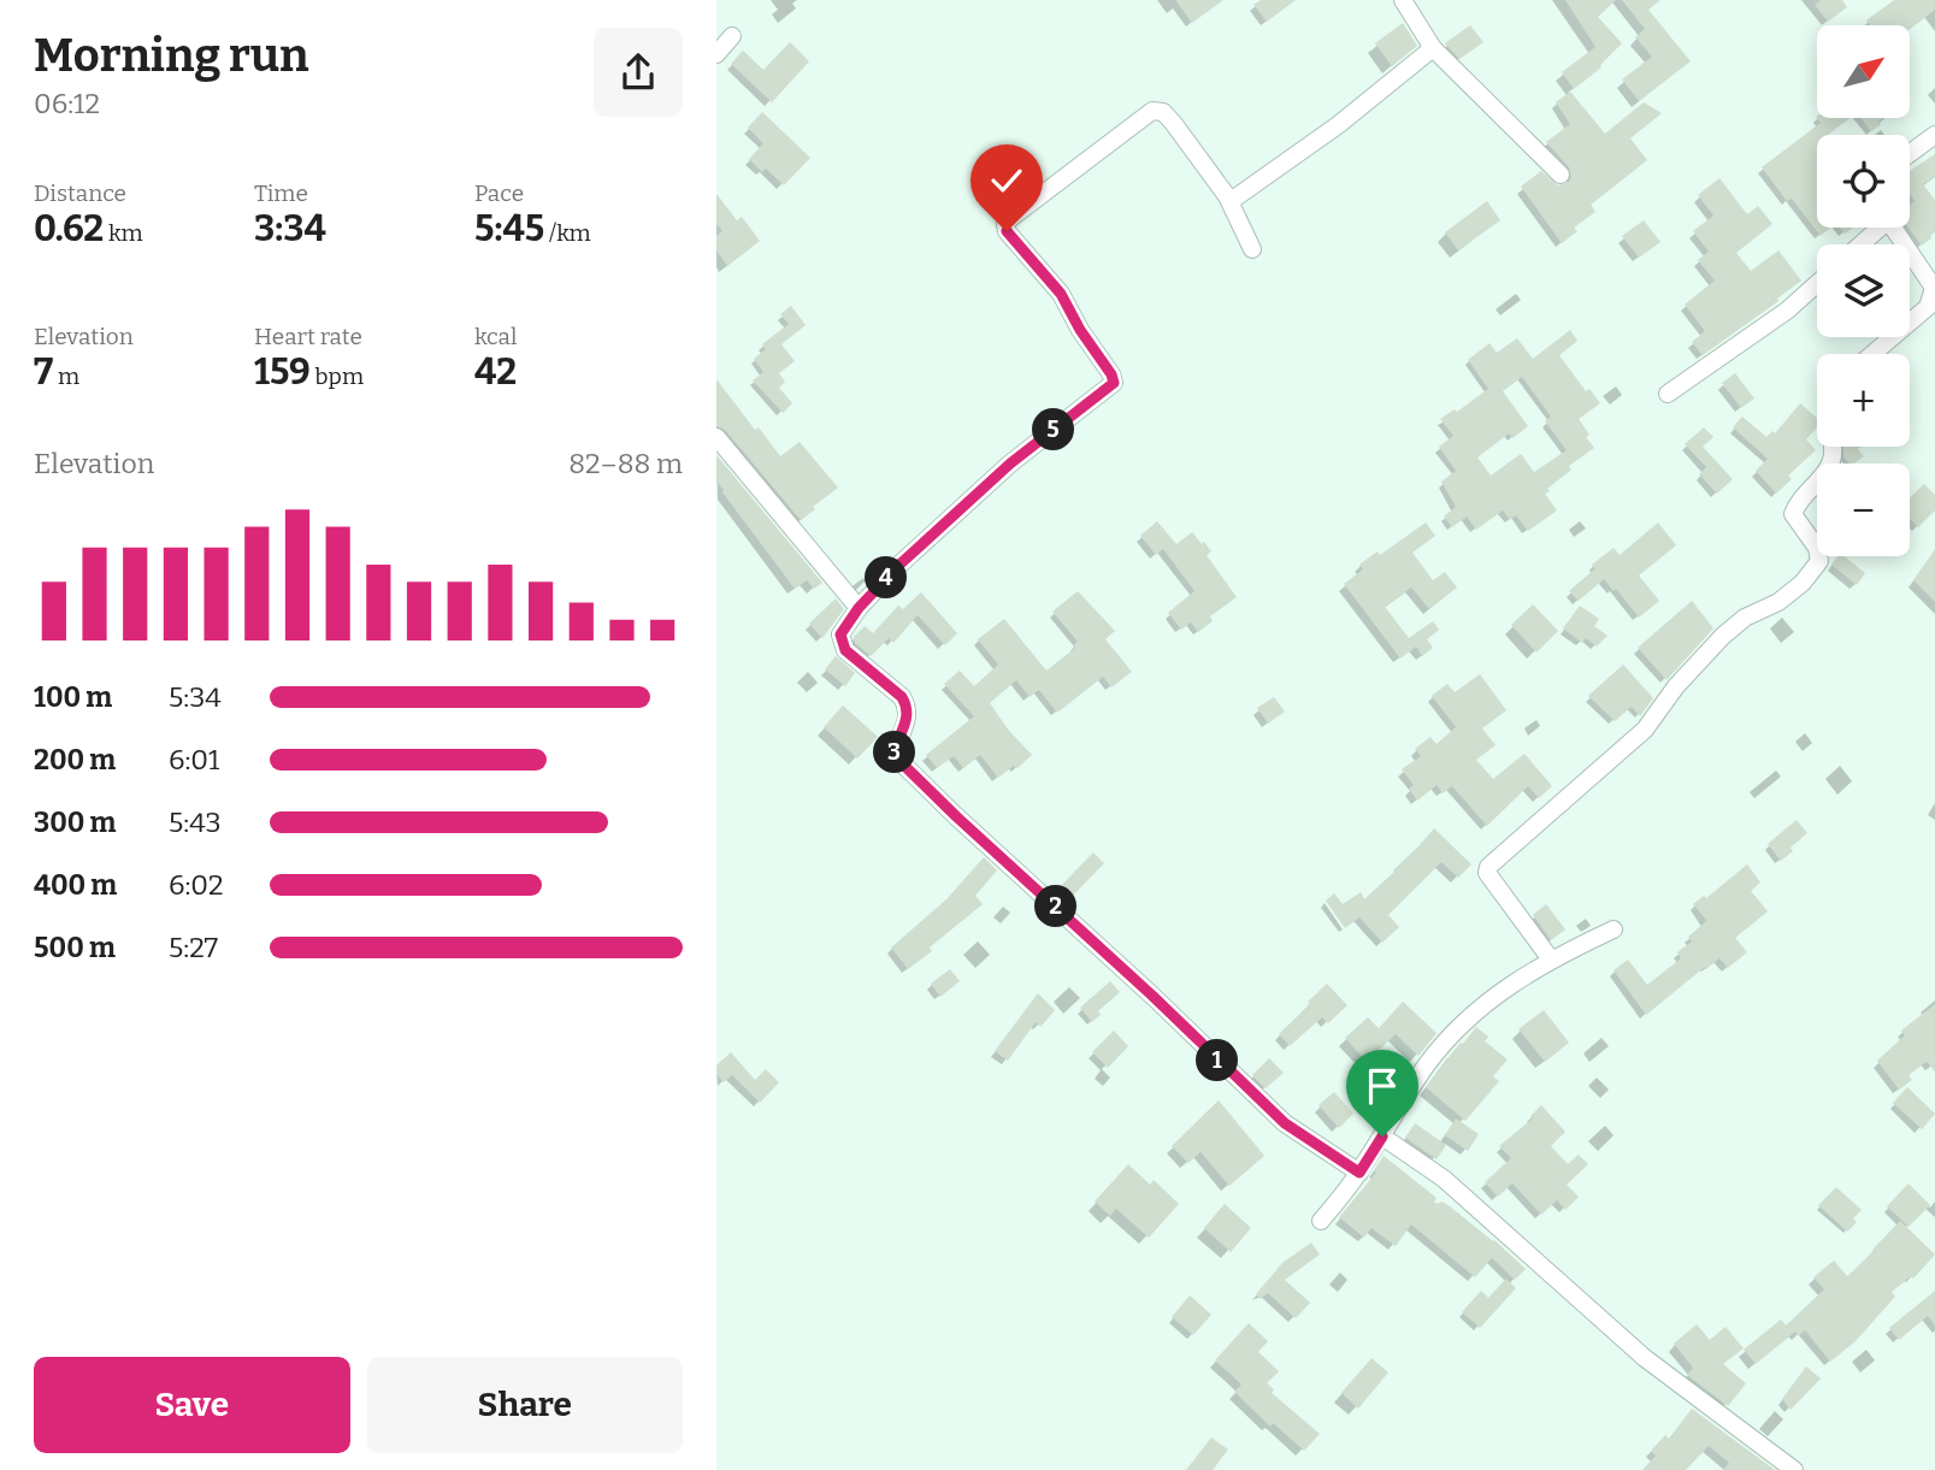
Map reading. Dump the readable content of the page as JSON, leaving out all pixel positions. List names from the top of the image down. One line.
{"north":"top right","page":{"heading":["Morning run","06:12"],"map_buttons":["+","−"],"stats":[["Distance","0.62 km"],["Time","3:34"],["Pace","5:45 /km"],["Elevation","7 m"],["Heart rate","159 bpm"],["kcal","42"]],"pins":["5","4","3","2","1"],"chart":["Elevation","82–88 m"],"list":[{"name":"100 m","note":"5:34"},{"name":"200 m","note":"6:01"},{"name":"300 m","note":"5:43"},{"name":"400 m","note":"6:02"},{"name":"500 m","note":"5:27"}],"buttons":["Save","Share"]}}
